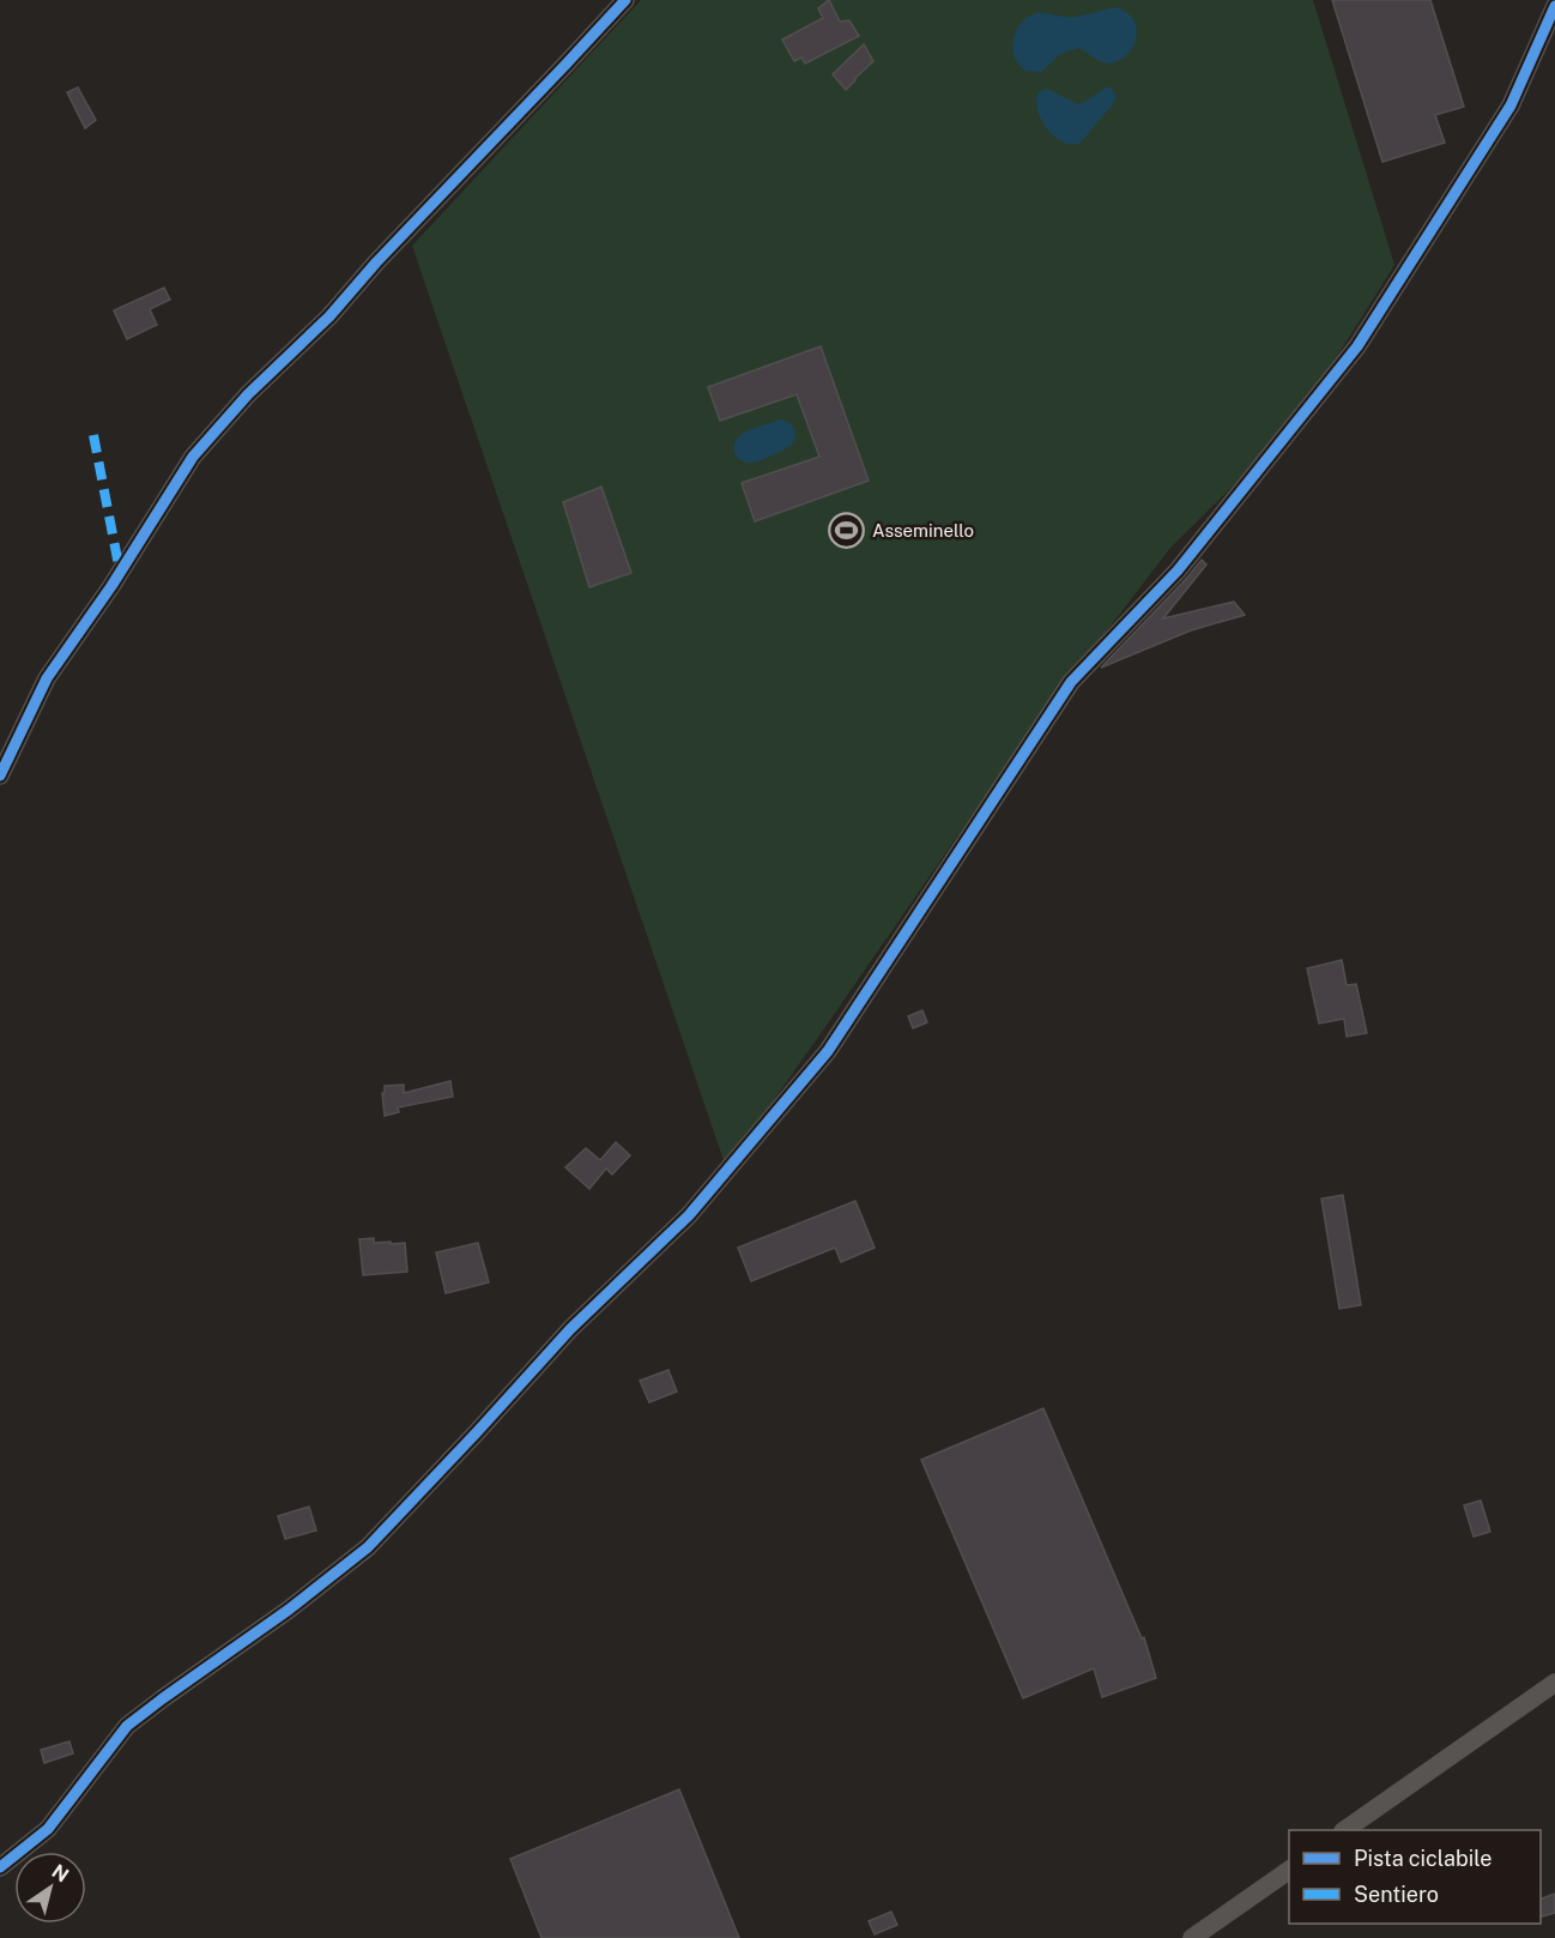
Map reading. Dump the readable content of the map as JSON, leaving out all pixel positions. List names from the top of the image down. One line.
{"places":{"sports":["Asseminello"]},"legend":["Pista ciclabile","Sentiero"],"north":"top right"}
